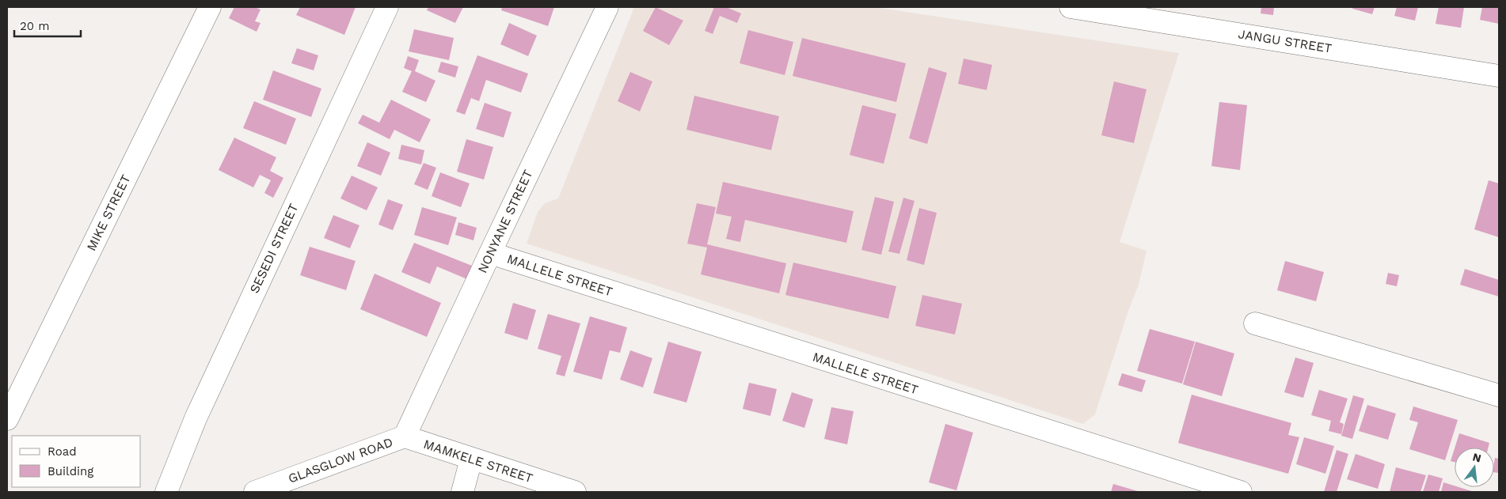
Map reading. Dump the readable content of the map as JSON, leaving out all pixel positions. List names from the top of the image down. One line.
{"streets":{"street":["JANGU STREET","MIKE STREET","NONYANE STREET","SESEDI STREET","MALLELE STREET","GLASGLOW ROAD","MAMKELE STREET"]},"crossings":[["NONYANE STREET","MALLELE STREET"],["NONYANE STREET","GLASGLOW ROAD"],["NONYANE STREET","MAMKELE STREET"],["GLASGLOW ROAD","MAMKELE STREET"]],"legend":["Road","Building"],"scale_bar":"20 m","north":"top"}
